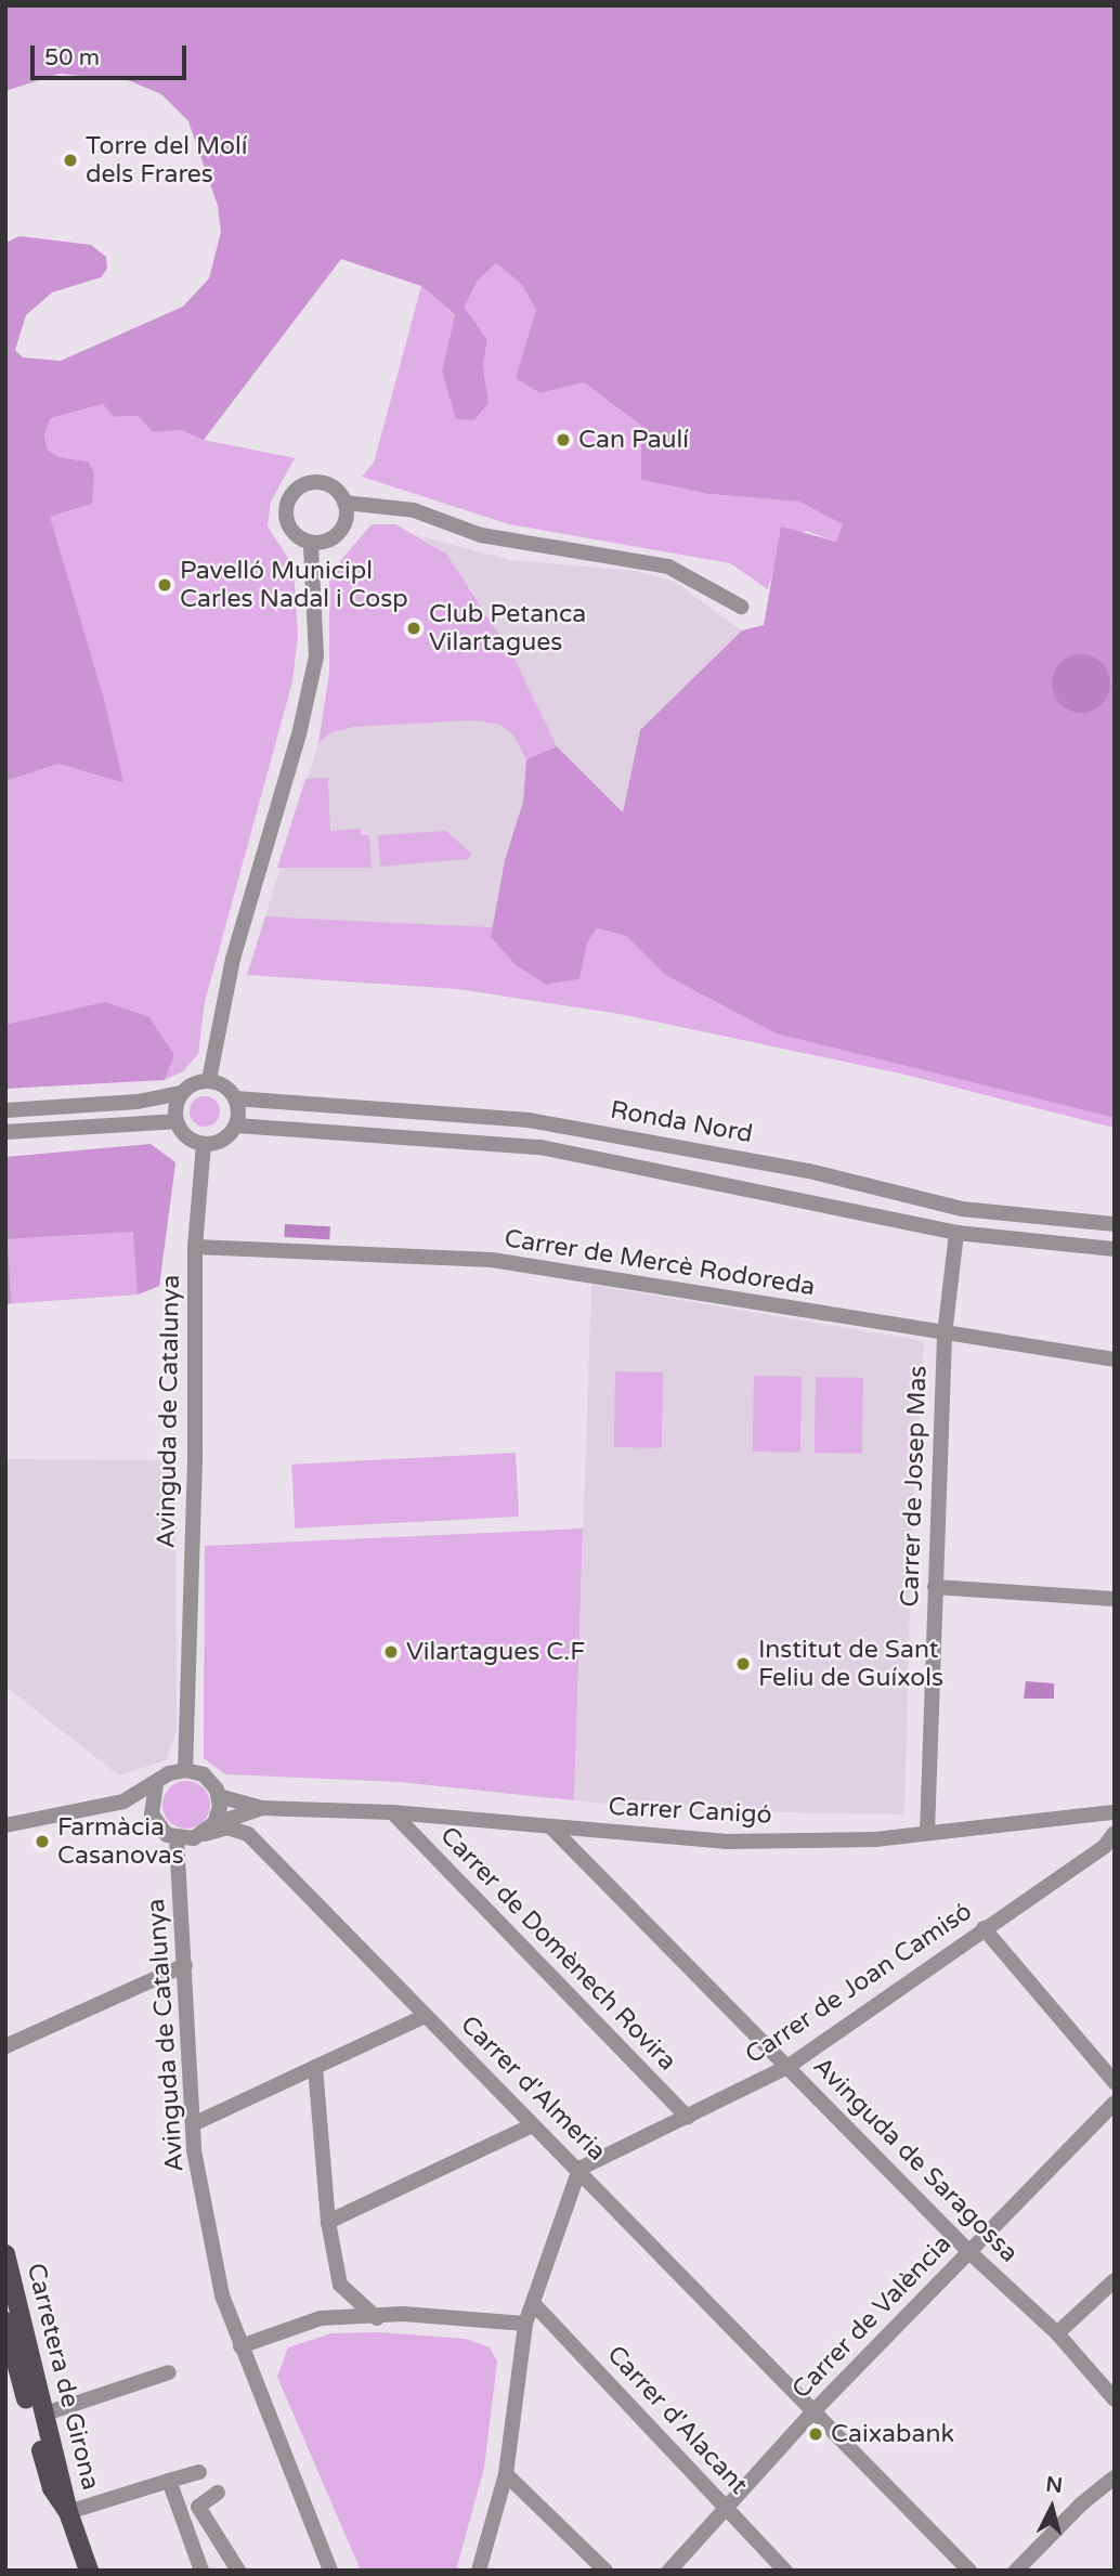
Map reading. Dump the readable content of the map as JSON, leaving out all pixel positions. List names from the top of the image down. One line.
{"streets":{"main road":["Carretera de Girona"],"street":["Ronda Nord","Carrer de Mercè Rodoreda","Avinguda de Catalunya","Carrer de Josep Mas","Carrer Canigó","Carrer de Domènech Rovira","Carrer de Joan Camisó","Carrer d'Almeria","Avinguda de Saragossa","Carrer de València","Carrer d'Alacant"]},"crossings":[["Ronda Nord","Avinguda de Catalunya"],["Ronda Nord","Carrer de Josep Mas"],["Carrer de Mercè Rodoreda","Avinguda de Catalunya"],["Carrer de Mercè Rodoreda","Carrer de Josep Mas"],["Avinguda de Catalunya","Carrer Canigó"],["Avinguda de Catalunya","Carrer d'Almeria"],["Carrer de Josep Mas","Carrer Canigó"],["Carrer Canigó","Carrer de Domènech Rovira"],["Carrer Canigó","Carrer d'Almeria"],["Carrer Canigó","Avinguda de Saragossa"],["Carrer de Domènech Rovira","Carrer de Joan Camisó"],["Carrer de Joan Camisó","Carrer d'Almeria"],["Carrer de Joan Camisó","Avinguda de Saragossa"],["Carrer d'Almeria","Carrer de València"],["Avinguda de Saragossa","Carrer de València"],["Carrer de València","Carrer d'Alacant"]],"places":["Torre del Molí dels Frares","Can Paulí","Pavelló Municipl Carles Nadal i Cosp","Club Petanca Vilartagues","Vilartagues C.F","Institut de Sant Feliu de Guíxols","Farmàcia Casanovas","Caixabank"],"scale_bar":"50 m","north":"top"}
